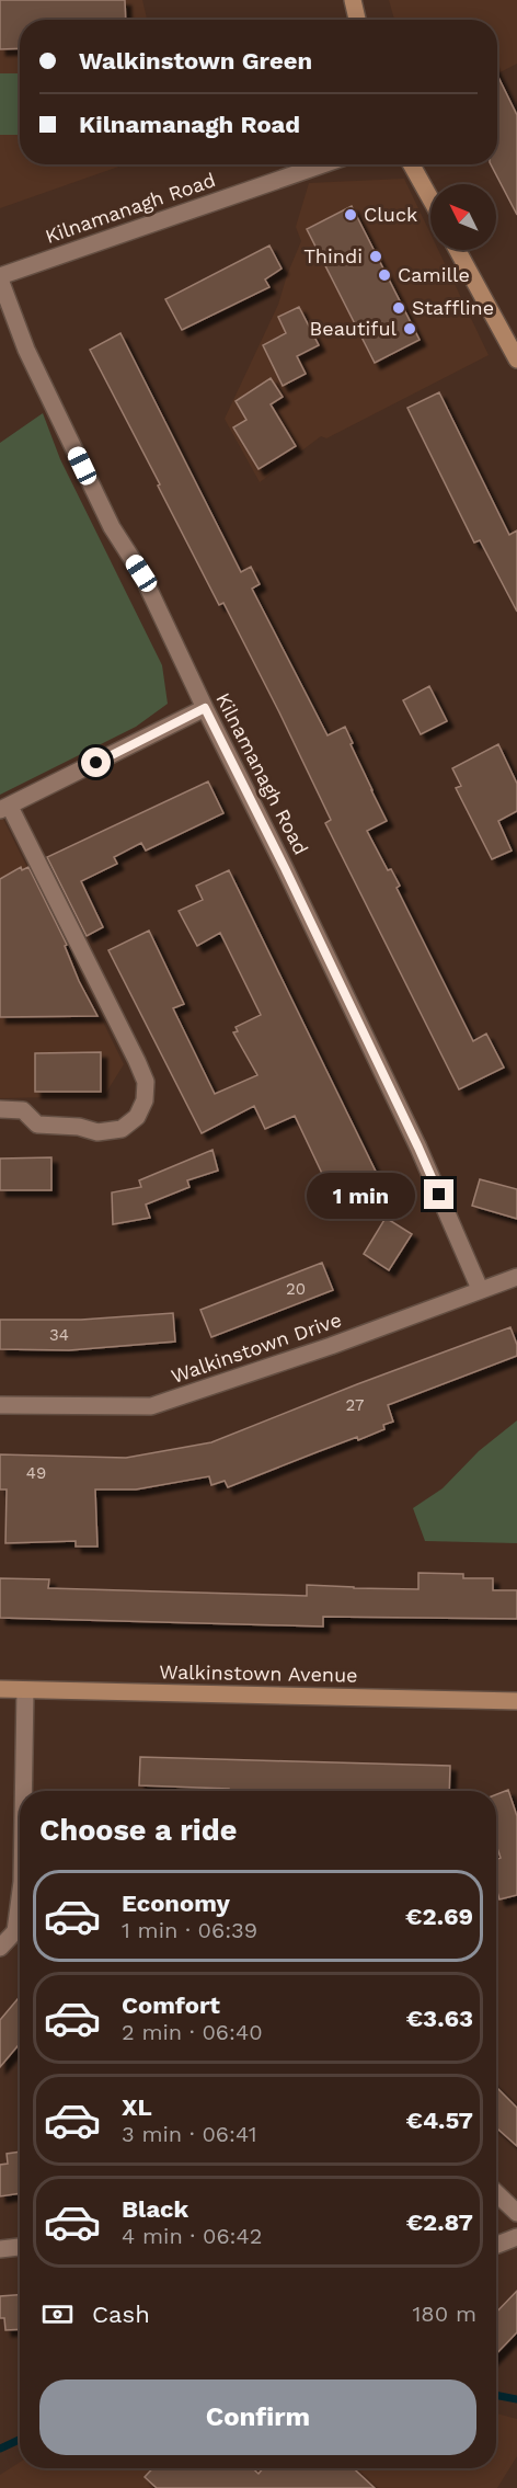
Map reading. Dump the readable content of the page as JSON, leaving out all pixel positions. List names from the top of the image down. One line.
{"streets":{"main road":["Walkinstown Avenue"],"street":["Kilnamanagh Road","Walkinstown Drive"]},"crossings":[["Kilnamanagh Road","Walkinstown Drive"]],"places":["Cluck","Thindi","Camille","Staffline","Beautiful"],"house_numbers":["20","34","27","49"],"north":"top left","page":{"banner":["Walkinstown Green","Kilnamanagh Road"],"bubble":"1 min","heading":"Choose a ride","list":[{"name":"Economy","note":"1 min · 06:39","value":"€2.69"},{"name":"Comfort","note":"2 min · 06:40","value":"€3.63"},{"name":"XL","note":"3 min · 06:41","value":"€4.57"},{"name":"Black","note":"4 min · 06:42","value":"€2.87"}],"pay":["Cash","180 m"],"buttons":"Confirm"}}
